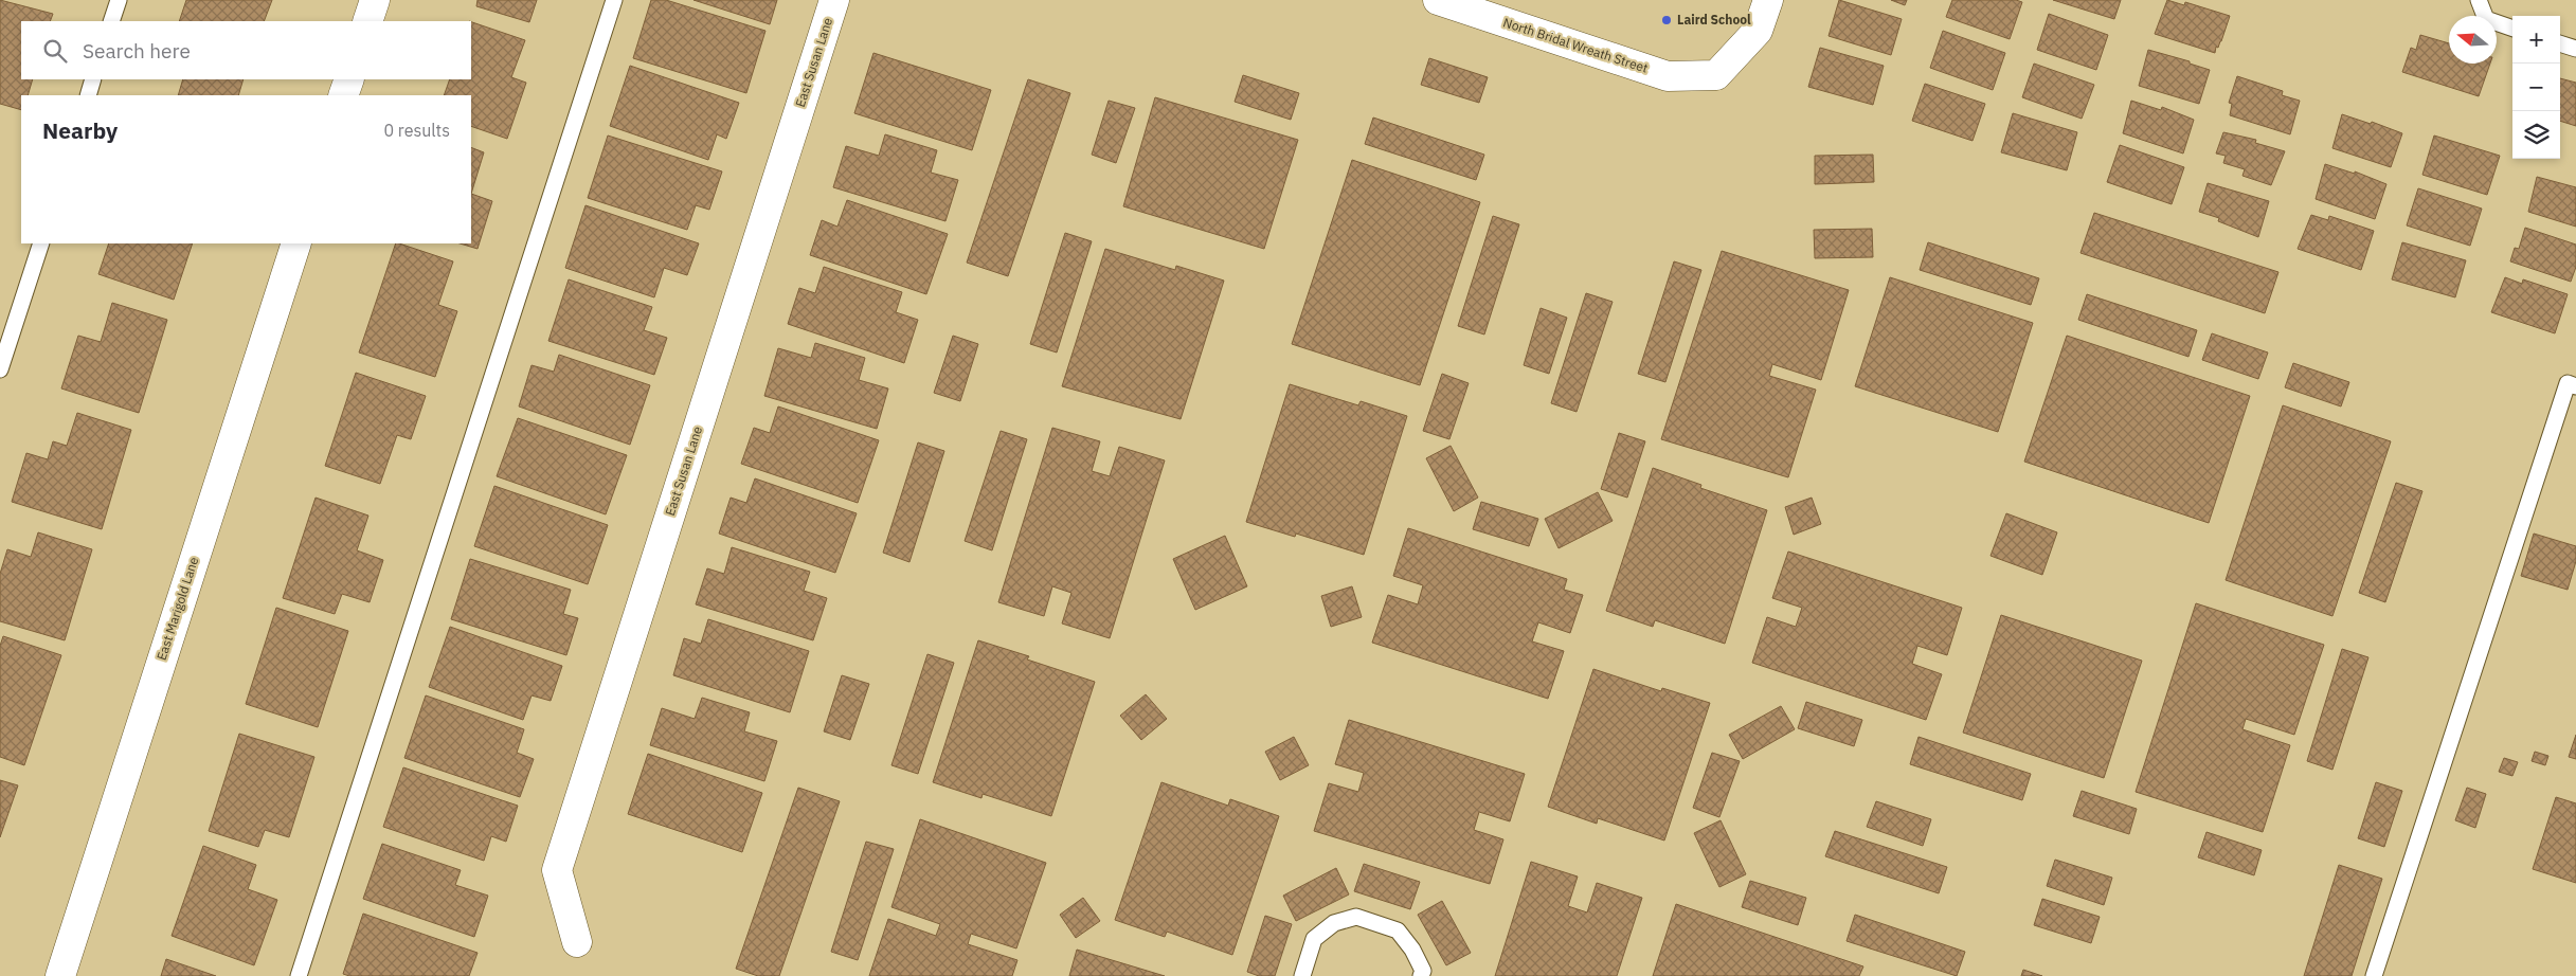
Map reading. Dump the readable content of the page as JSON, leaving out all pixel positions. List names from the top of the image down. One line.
{"streets":{"street":["North Bridal Wreath Street","East Susan Lane","East Marigold Lane"]},"places":["Laird School"],"north":"left","page":{"map_buttons":["+","−"],"search":"Search here","heading":["Nearby","0 results"]}}
